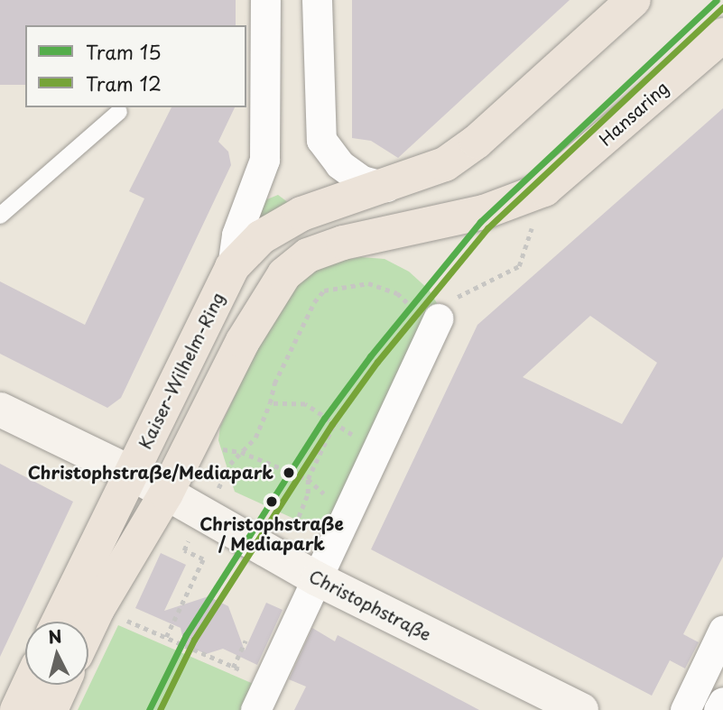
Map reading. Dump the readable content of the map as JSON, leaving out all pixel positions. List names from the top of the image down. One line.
{"streets":{"main road":["Hansaring","Kaiser-Wilhelm-Ring"],"street":["Christophstraße"]},"crossings":[["Kaiser-Wilhelm-Ring","Christophstraße"]],"places":["Christophstraße/Mediapark","Christophstraße / Mediapark"],"lines":["tram line 15","tram line 12"],"legend":["Tram 15","Tram 12"],"north":"top"}
